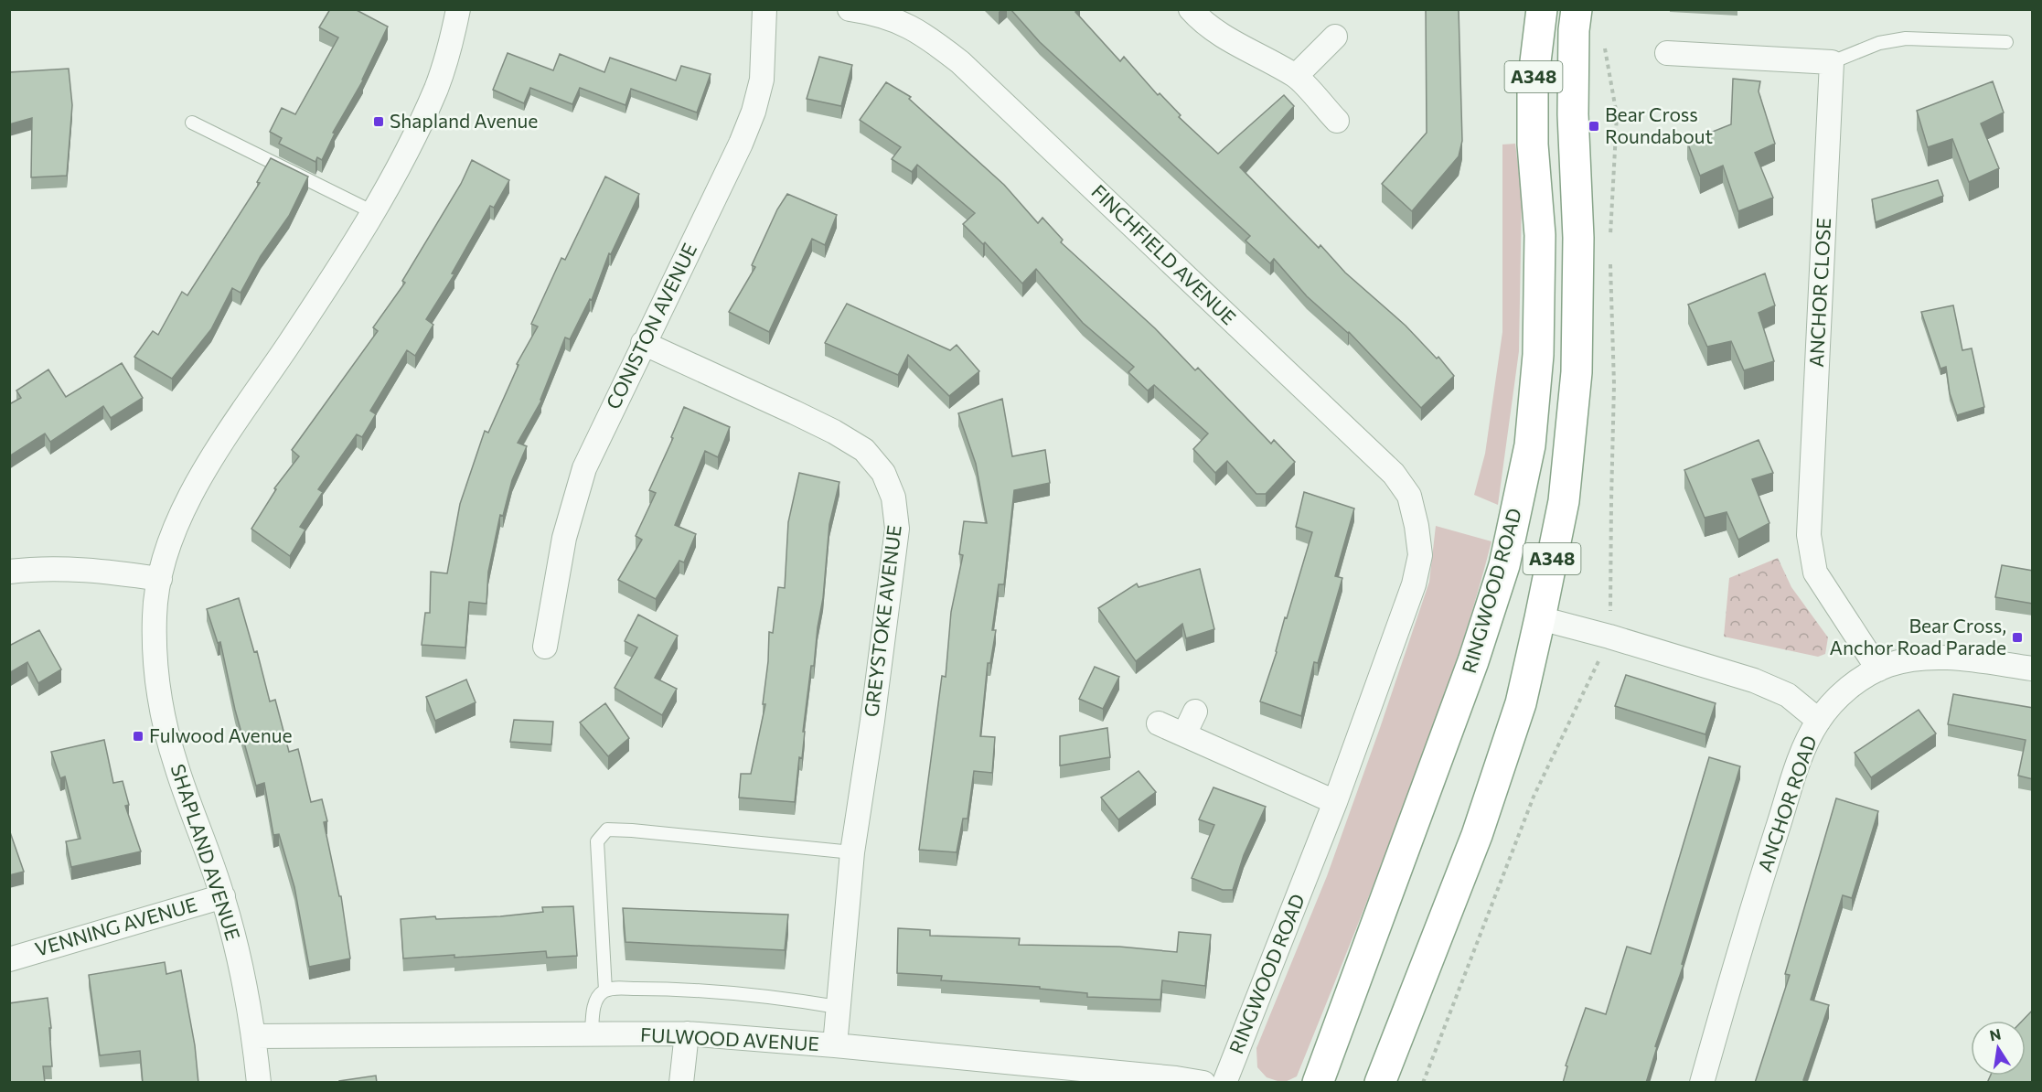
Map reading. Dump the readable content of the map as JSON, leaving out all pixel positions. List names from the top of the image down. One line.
{"streets":{"highway":["A348","RINGWOOD ROAD"],"street":["FINCHFIELD AVENUE","ANCHOR CLOSE","CONISTON AVENUE","GREYSTOKE AVENUE","ANCHOR ROAD","SHAPLAND AVENUE","VENNING AVENUE","FULWOOD AVENUE"]},"crossings":[["FINCHFIELD AVENUE","RINGWOOD ROAD"],["ANCHOR CLOSE","ANCHOR ROAD"],["CONISTON AVENUE","GREYSTOKE AVENUE"],["GREYSTOKE AVENUE","FULWOOD AVENUE"],["SHAPLAND AVENUE","VENNING AVENUE"],["SHAPLAND AVENUE","FULWOOD AVENUE"]],"places":{"transit":["Shapland Avenue","Bear Cross Roundabout","Bear Cross, Anchor Road Parade","Fulwood Avenue"]},"north":"top"}
